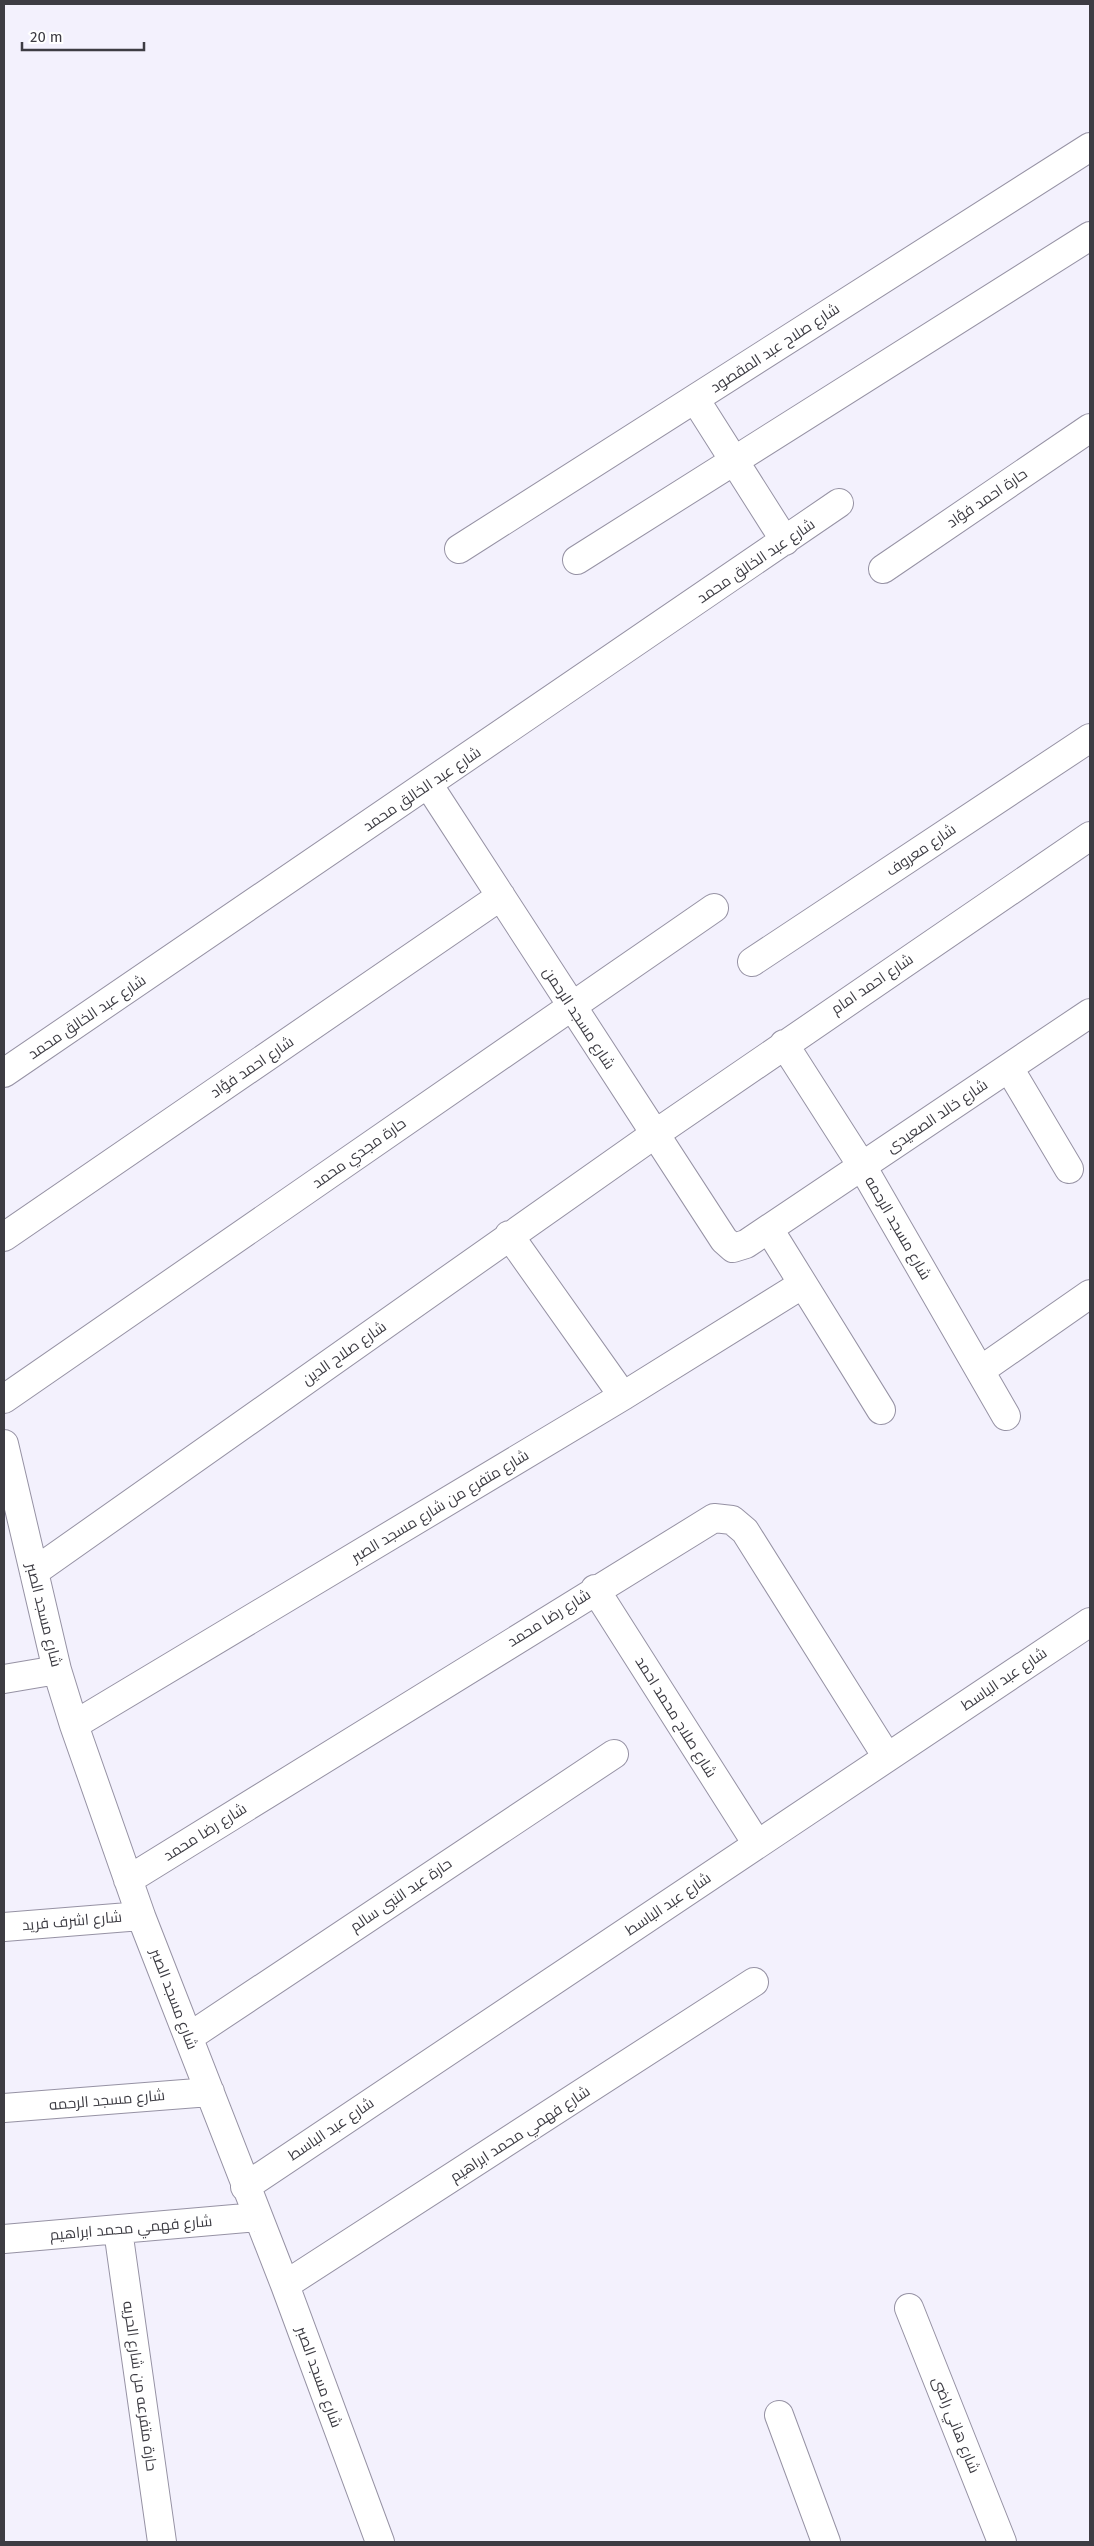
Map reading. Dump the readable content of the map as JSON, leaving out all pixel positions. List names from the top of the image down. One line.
{"streets":{"street":["شارع صلاح عبد المقصود","حارة احمد فؤاد","شارع عبد الخالق محمد","شارع معروف","شارع احمد امام","شارع مسجد الرحمن","شارع احمد فؤاد","شارع خالد الصعيدى","حارة مجدي محمد","شارع مسجد الرحمه","شارع صلاح الدين","شارع متفرع من شارع مسجد الصبر","شارع مسجد الصبر","شارع رضا محمد","شارع عبد الباسط","شارع صلاح محمد احمد","حارة عبد النبى سالم","شارع اشرف فريد","شارع فهمي محمد ابراهيم","حارة متفرعه من شارع الحريه","شارع هاني راضى"]},"crossings":[["شارع عبد الخالق محمد","شارع مسجد الرحمن"],["شارع احمد امام","شارع مسجد الرحمن"],["شارع احمد امام","شارع مسجد الرحمه"],["شارع احمد امام","شارع صلاح الدين"],["شارع مسجد الرحمن","شارع احمد فؤاد"],["شارع مسجد الرحمن","شارع خالد الصعيدى"],["شارع مسجد الرحمن","حارة مجدي محمد"],["شارع مسجد الرحمن","شارع صلاح الدين"],["شارع خالد الصعيدى","شارع مسجد الرحمه"],["شارع مسجد الرحمه","شارع مسجد الصبر"],["شارع صلاح الدين","شارع مسجد الصبر"],["شارع متفرع من شارع مسجد الصبر","شارع مسجد الصبر"],["شارع مسجد الصبر","شارع رضا محمد"],["شارع مسجد الصبر","شارع عبد الباسط"],["شارع مسجد الصبر","حارة عبد النبى سالم"],["شارع مسجد الصبر","شارع اشرف فريد"],["شارع مسجد الصبر","شارع فهمي محمد ابراهيم"],["شارع رضا محمد","شارع عبد الباسط"],["شارع رضا محمد","شارع صلاح محمد احمد"],["شارع عبد الباسط","شارع صلاح محمد احمد"],["شارع فهمي محمد ابراهيم","حارة متفرعه من شارع الحريه"]],"scale_bar":"20 m"}
